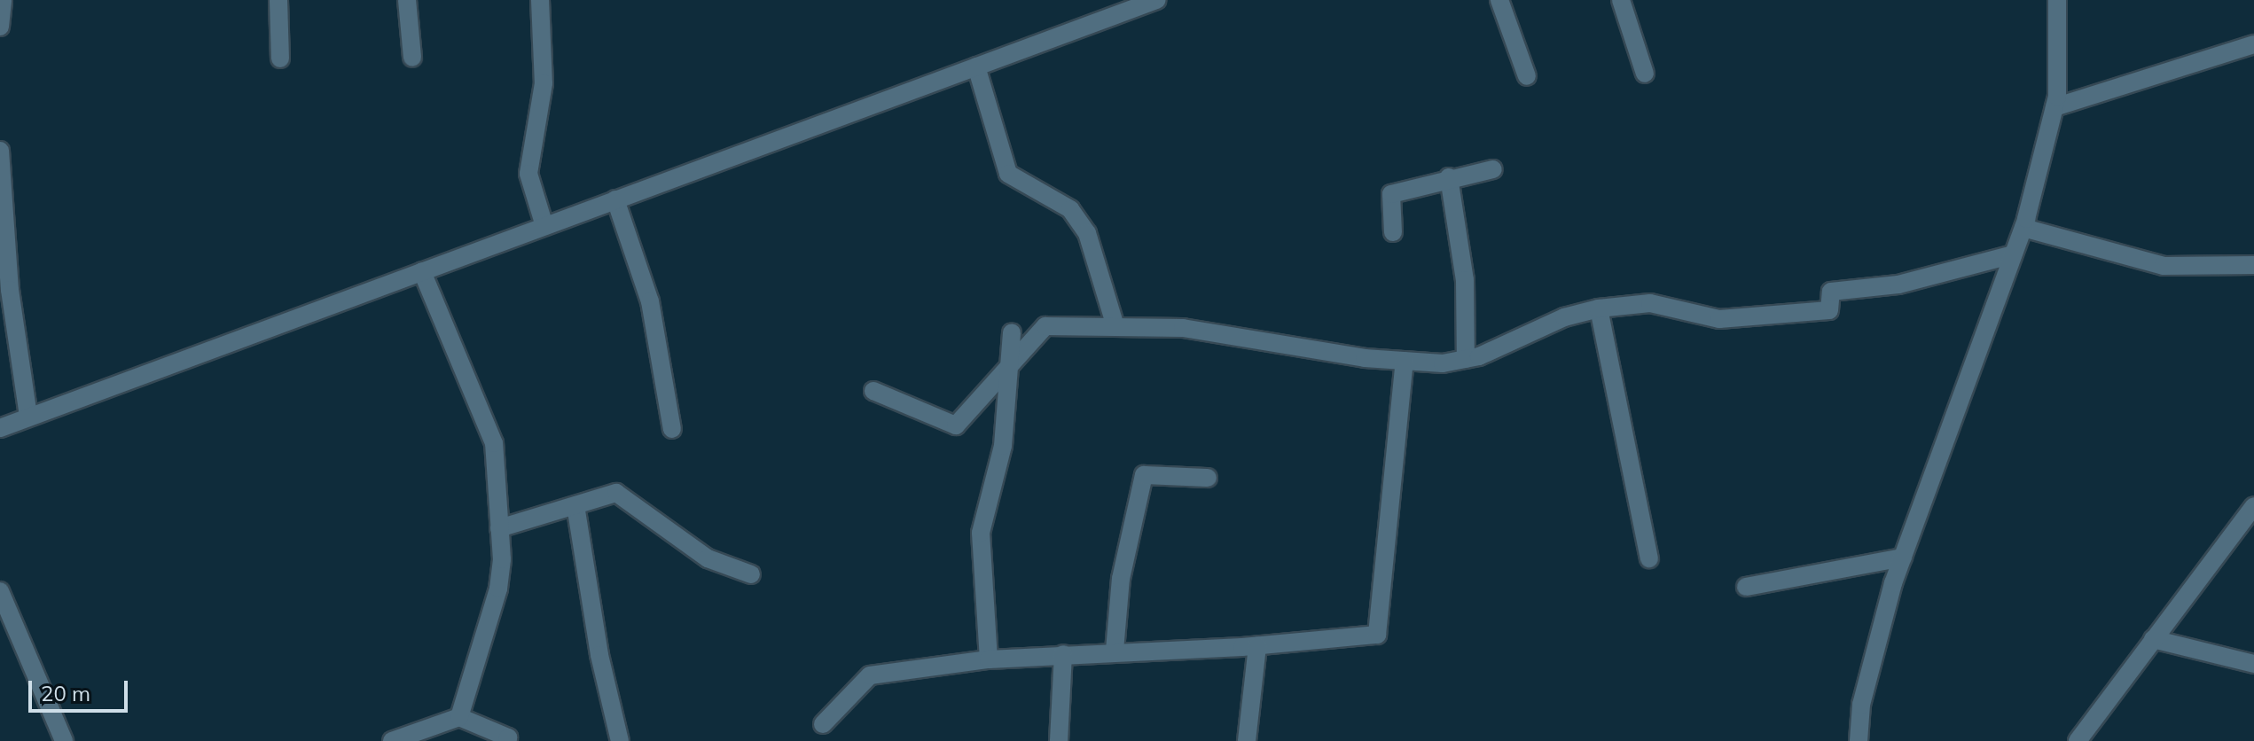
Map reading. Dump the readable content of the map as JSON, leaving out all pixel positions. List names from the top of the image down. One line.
{"scale_bar":"20 m"}
